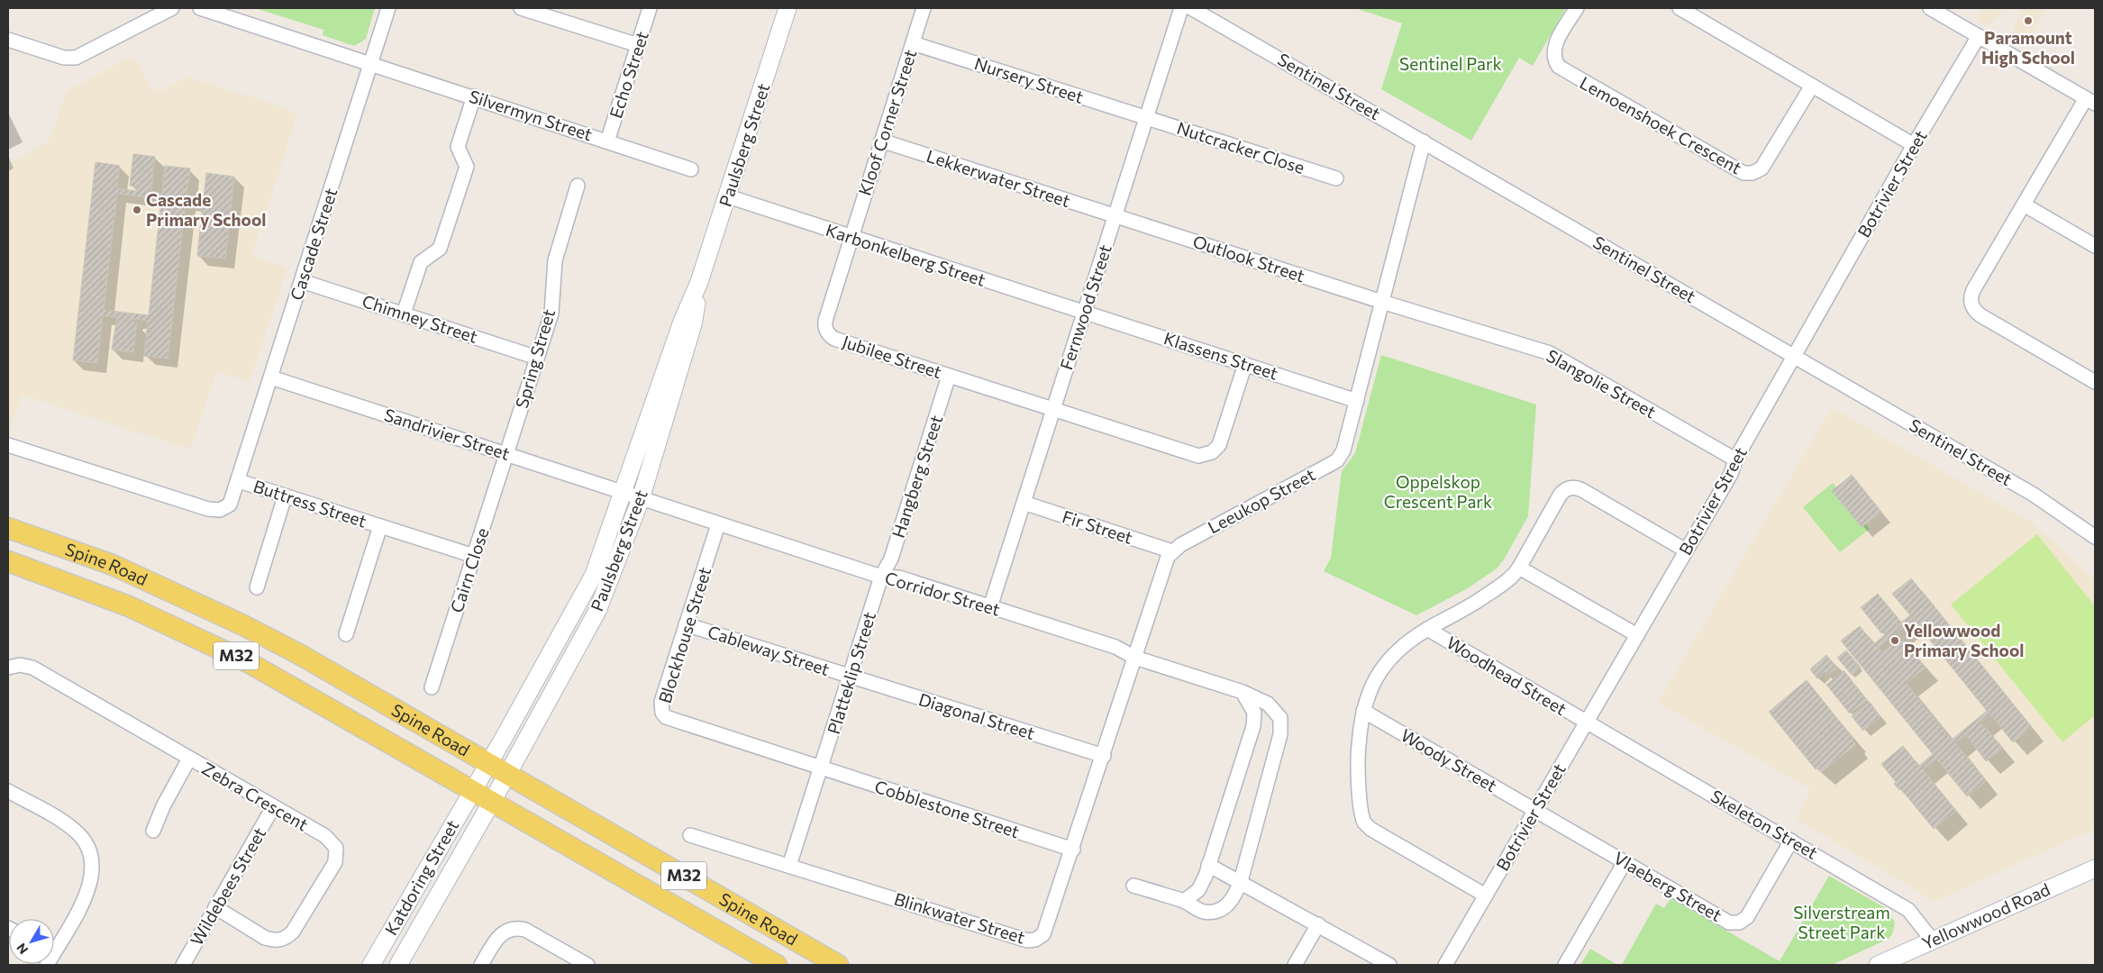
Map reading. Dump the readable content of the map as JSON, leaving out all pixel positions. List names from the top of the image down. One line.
{"streets":{"main road":["Spine Road","M32"],"street":["Echo Street","Nursery Street","Sentinel Street","Silvermyn Street","Kloof Corner Street","Lemoenshoek Crescent","Paulsberg Street","Nutcracker Close","Lekkerwater Street","Botrivier Street","Cascade Street","Karbonkelberg Street","Outlook Street","Fernwood Street","Chimney Street","Klassens Street","Jubilee Street","Spring Street","Slangolie Street","Sandrivier Street","Hangberg Street","Leeukop Street","Buttress Street","Fir Street","Cairn Close","Corridor Street","Blockhouse Street","Cableway Street","Platteklip Street","Woodhead Street","Diagonal Street","Woody Street","Zebra Crescent","Cobblestone Street","Skeleton Street","Katdoring Street","Wildebees Street","Vlaeberg Street","Yellowwood Road","Blinkwater Street"]},"crossings":[["Echo Street","Silvermyn Street"],["Nursery Street","Kloof Corner Street"],["Nursery Street","Nutcracker Close"],["Nursery Street","Fernwood Street"],["Sentinel Street","Botrivier Street"],["Sentinel Street","Leeukop Street"],["Silvermyn Street","Cascade Street"],["Kloof Corner Street","Lekkerwater Street"],["Kloof Corner Street","Karbonkelberg Street"],["Kloof Corner Street","Jubilee Street"],["Paulsberg Street","Karbonkelberg Street"],["Paulsberg Street","Sandrivier Street"],["Paulsberg Street","Spine Road"],["Paulsberg Street","Corridor Street"],["Paulsberg Street","Katdoring Street"],["Nutcracker Close","Fernwood Street"],["Lekkerwater Street","Outlook Street"],["Lekkerwater Street","Fernwood Street"],["Botrivier Street","Slangolie Street"],["Botrivier Street","Woodhead Street"],["Botrivier Street","Woody Street"],["Botrivier Street","Skeleton Street"],["Botrivier Street","Vlaeberg Street"],["Cascade Street","Chimney Street"],["Cascade Street","Sandrivier Street"],["Cascade Street","Buttress Street"],["Karbonkelberg Street","Fernwood Street"],["Karbonkelberg Street","Klassens Street"],["Karbonkelberg Street","Jubilee Street"],["Outlook Street","Fernwood Street"],["Outlook Street","Slangolie Street"],["Outlook Street","Leeukop Street"],["Fernwood Street","Klassens Street"],["Fernwood Street","Jubilee Street"],["Fernwood Street","Fir Street"],["Fernwood Street","Corridor Street"],["Chimney Street","Spring Street"],["Klassens Street","Jubilee Street"],["Klassens Street","Leeukop Street"],["Jubilee Street","Hangberg Street"],["Spring Street","Sandrivier Street"],["Spring Street","Cairn Close"],["Slangolie Street","Leeukop Street"],["Sandrivier Street","Cairn Close"],["Sandrivier Street","Corridor Street"],["Hangberg Street","Corridor Street"],["Hangberg Street","Platteklip Street"],["Leeukop Street","Fir Street"],["Buttress Street","Cairn Close"],["Spine Road","Katdoring Street"],["Corridor Street","Blockhouse Street"],["Corridor Street","Platteklip Street"],["Blockhouse Street","Cableway Street"],["Blockhouse Street","Platteklip Street"],["Blockhouse Street","Cobblestone Street"],["Cableway Street","Platteklip Street"],["Cableway Street","Diagonal Street"],["Platteklip Street","Diagonal Street"],["Platteklip Street","Cobblestone Street"],["Woodhead Street","Skeleton Street"],["Woody Street","Vlaeberg Street"],["Zebra Crescent","Wildebees Street"],["Cobblestone Street","Blinkwater Street"],["Skeleton Street","Vlaeberg Street"],["Skeleton Street","Yellowwood Road"]],"parks":["Sentinel Park","Oppelskop Crescent Park","Silverstream Street Park"],"places":["Paramount High School","Cascade Primary School","Yellowwood Primary School"],"north":"bottom left"}
